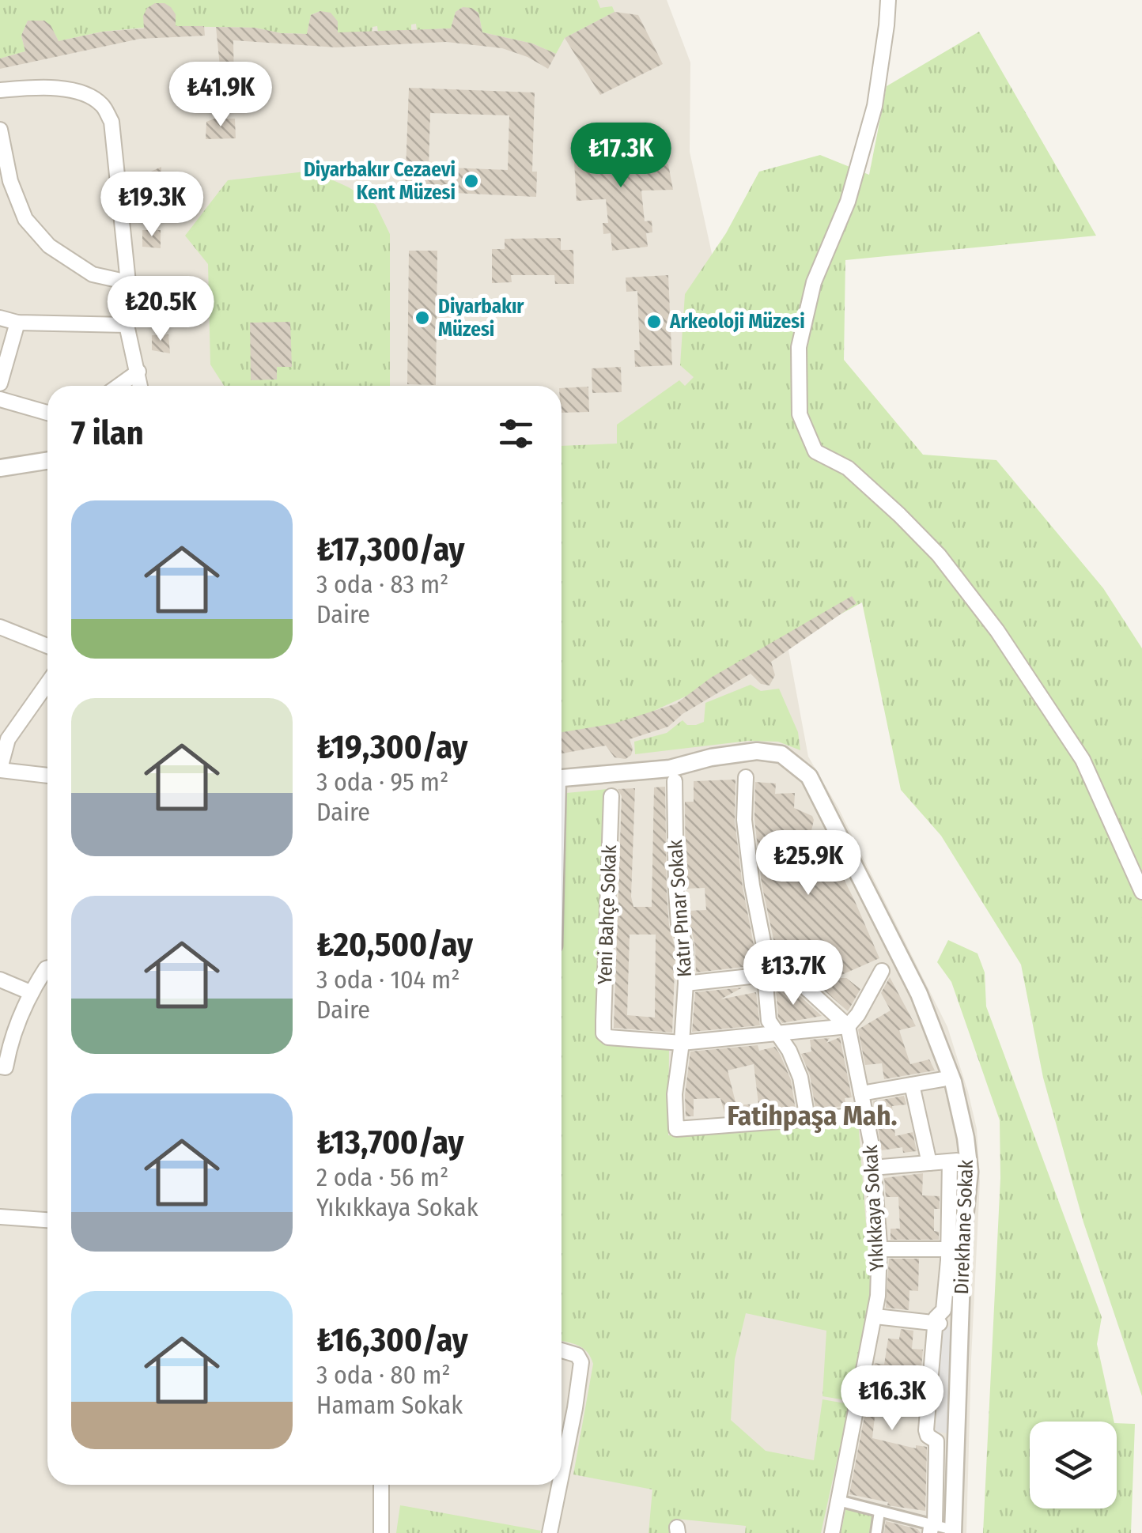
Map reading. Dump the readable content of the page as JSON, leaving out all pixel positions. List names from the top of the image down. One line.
{"streets":{"street":["Katır Pınar Sokak","Yeni Bahçe Sokak","Yıkıkkaya Sokak","Direkhane Sokak"]},"crossings":[["Katır Pınar Sokak","Yeni Bahçe Sokak"]],"districts":["Fatihpaşa Mah."],"places":["Diyarbakır Cezaevi Kent Müzesi","Diyarbakır Müzesi","Arkeoloji Müzesi"],"page":{"price":["₺41.9K","₺17.3K","₺19.3K","₺20.5K","₺25.9K","₺13.7K","₺16.3K"],"heading":"7 ilan","list":[{"name":"₺17,300/ay","note":"3 oda · 83 m² · Daire"},{"name":"₺19,300/ay","note":"3 oda · 95 m² · Daire"},{"name":"₺20,500/ay","note":"3 oda · 104 m² · Daire"},{"name":"₺13,700/ay","note":"2 oda · 56 m² · Yıkıkkaya Sokak"},{"name":"₺16,300/ay","note":"3 oda · 80 m² · Hamam Sokak"}]}}
